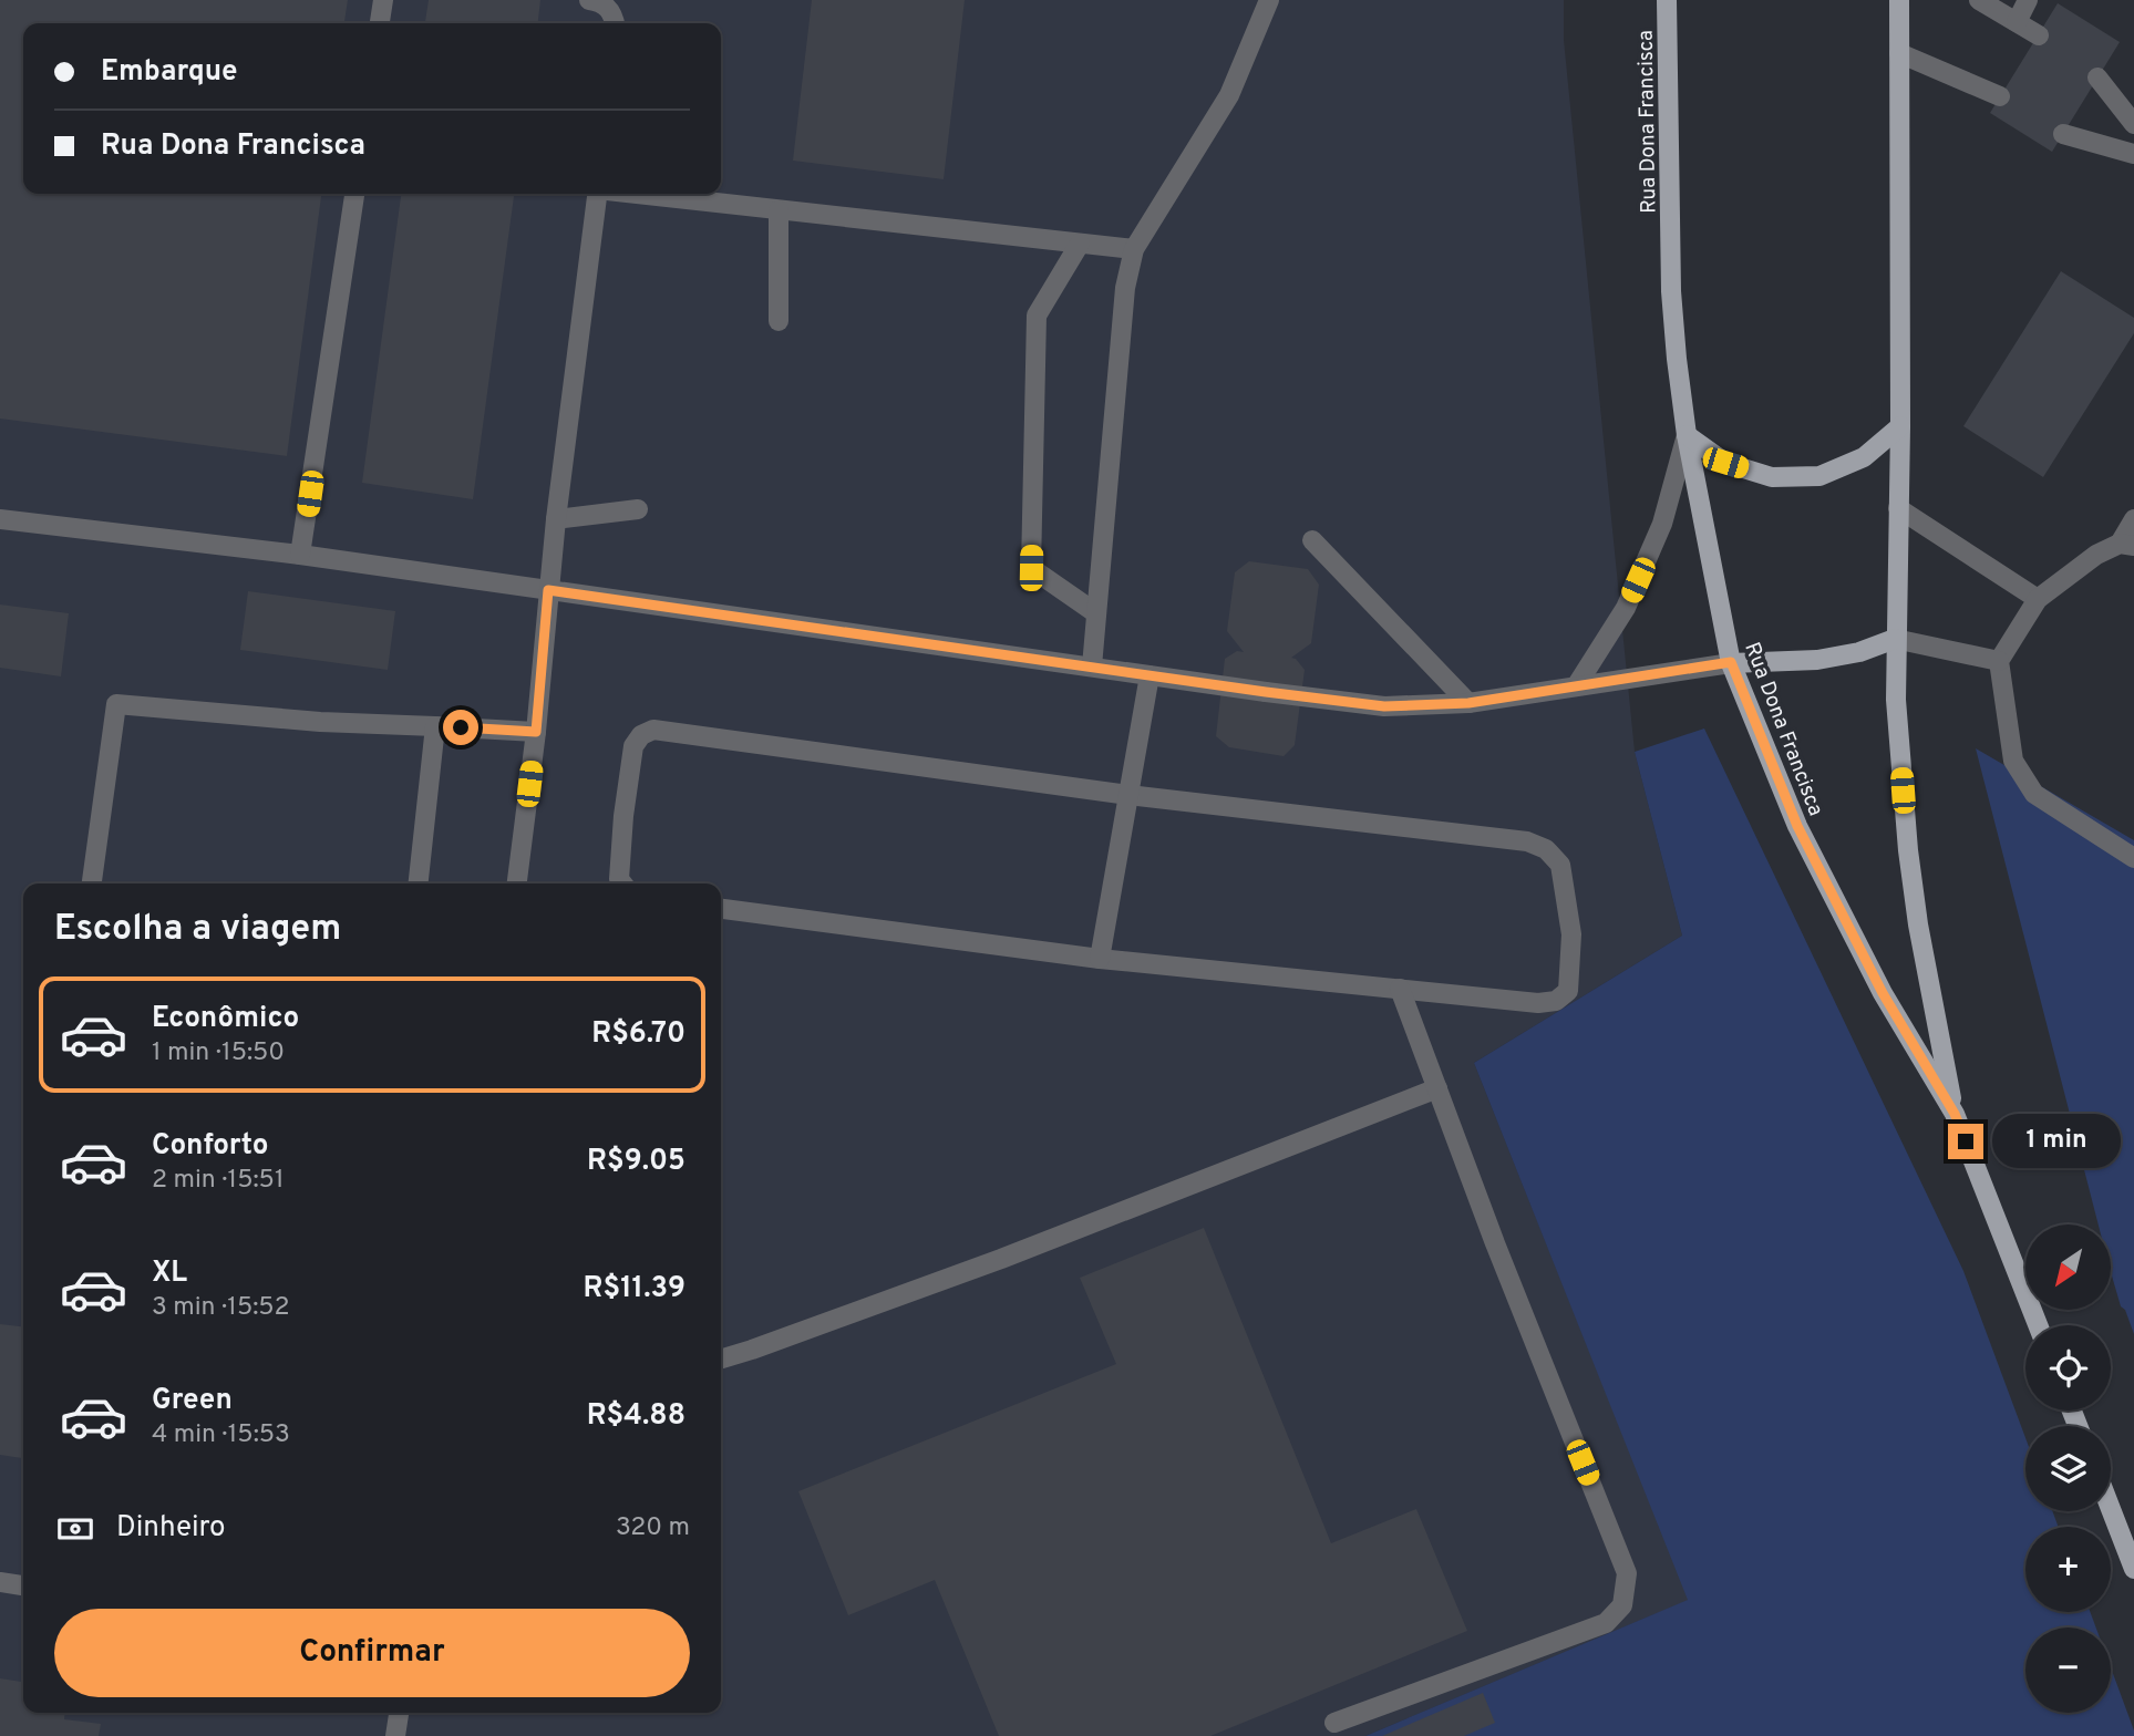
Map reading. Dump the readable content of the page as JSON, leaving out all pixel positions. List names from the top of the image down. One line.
{"streets":{"main road":["Rua Dona Francisca"]},"north":"bottom left","page":{"banner":["Embarque","Rua Dona Francisca"],"heading":"Escolha a viagem","list":[{"name":"Econômico","note":"1 min · 15:50","value":"R$6.70"},{"name":"Conforto","note":"2 min · 15:51","value":"R$9.05"},{"name":"XL","note":"3 min · 15:52","value":"R$11.39"},{"name":"Green","note":"4 min · 15:53","value":"R$4.88"}],"bubble":"1 min","map_buttons":["+","−"],"pay":["Dinheiro","320 m"],"buttons":"Confirmar"}}
